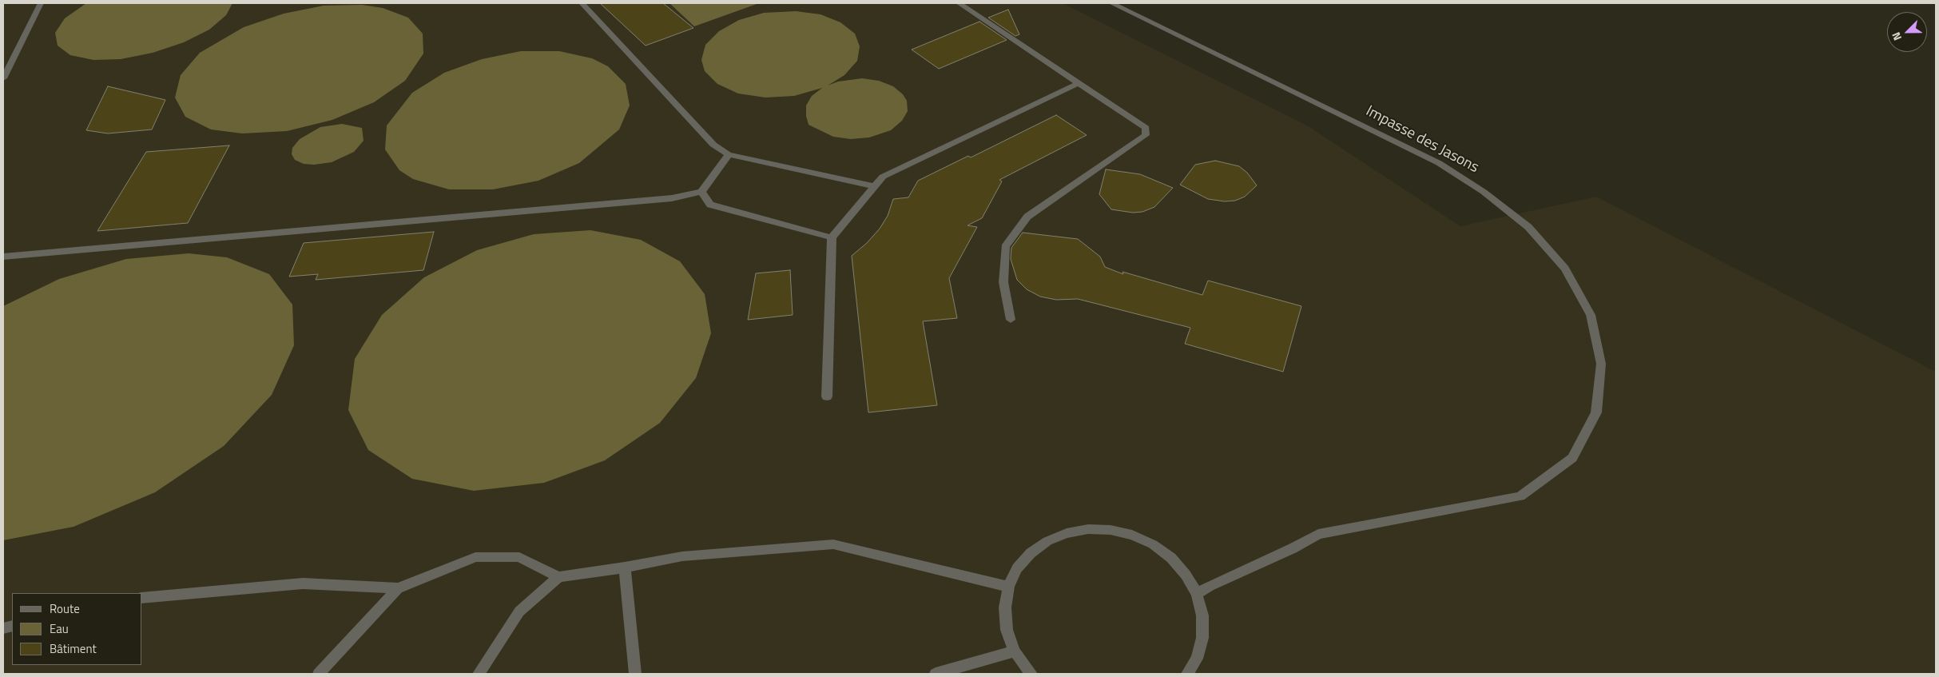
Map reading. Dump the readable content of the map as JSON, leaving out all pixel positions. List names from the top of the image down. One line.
{"streets":{"street":["Impasse des Jasons"]},"legend":["Route","Eau","Bâtiment"],"north":"bottom left"}
